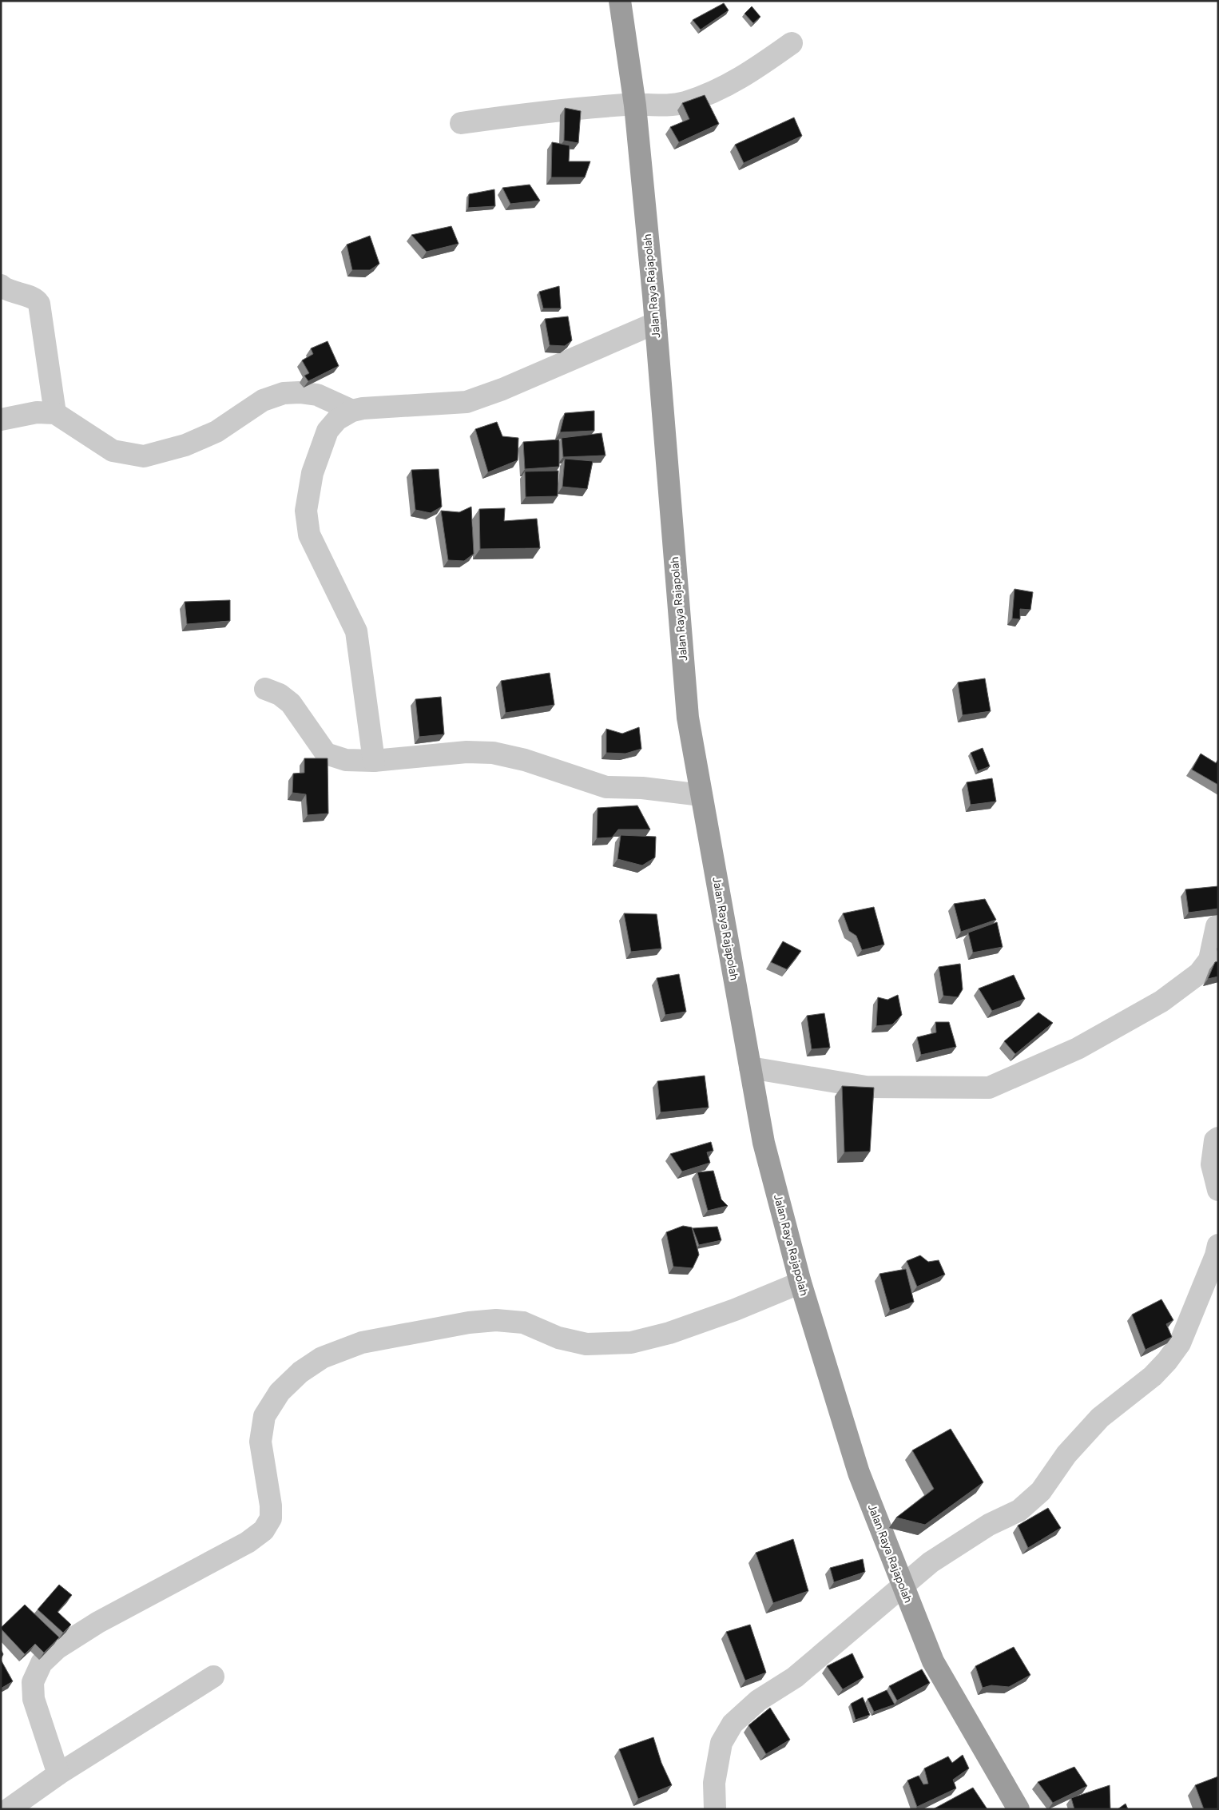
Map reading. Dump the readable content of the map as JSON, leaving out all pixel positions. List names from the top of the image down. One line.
{"streets":{"highway":["Jalan Raya Rajapolah"]}}
